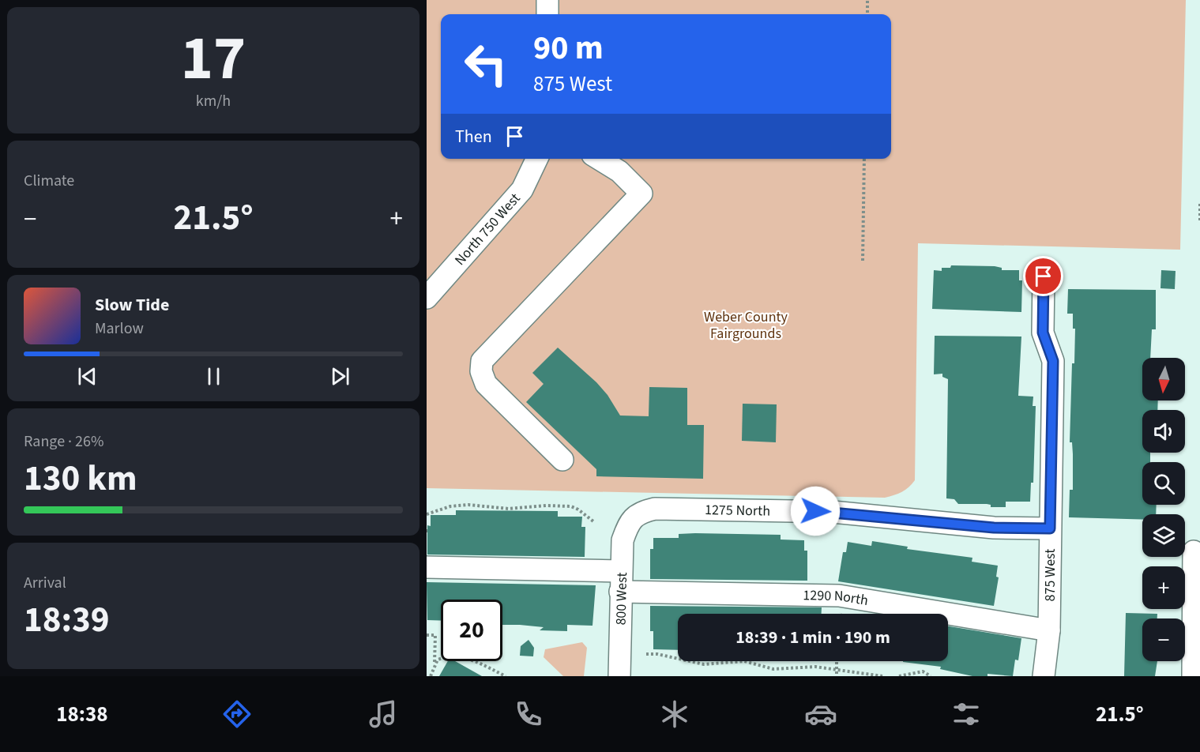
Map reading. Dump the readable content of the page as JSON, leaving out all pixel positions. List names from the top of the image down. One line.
{"streets":{"street":["North 750 West","1275 North","875 West","1290 North","800 West"]},"crossings":[["1275 North","875 West"],["1275 North","800 West"],["875 West","1290 North"],["1290 North","800 West"]],"parks":["Weber County Fairgrounds"],"north":"bottom","page":{"tile":[["17","km/h"],"Climate",["Range · 26%","130 km"],["Arrival","18:39"]],"turn":["90 m","875 West"],"then":"Then","heat":["−","21.5°","+"],"song":["Slow Tide","Marlow"],"map_buttons":["+","−"],"limit":"20","trip":"18:39 · 1 min · 190 m","tabs":["18:38","21.5°"]}}
